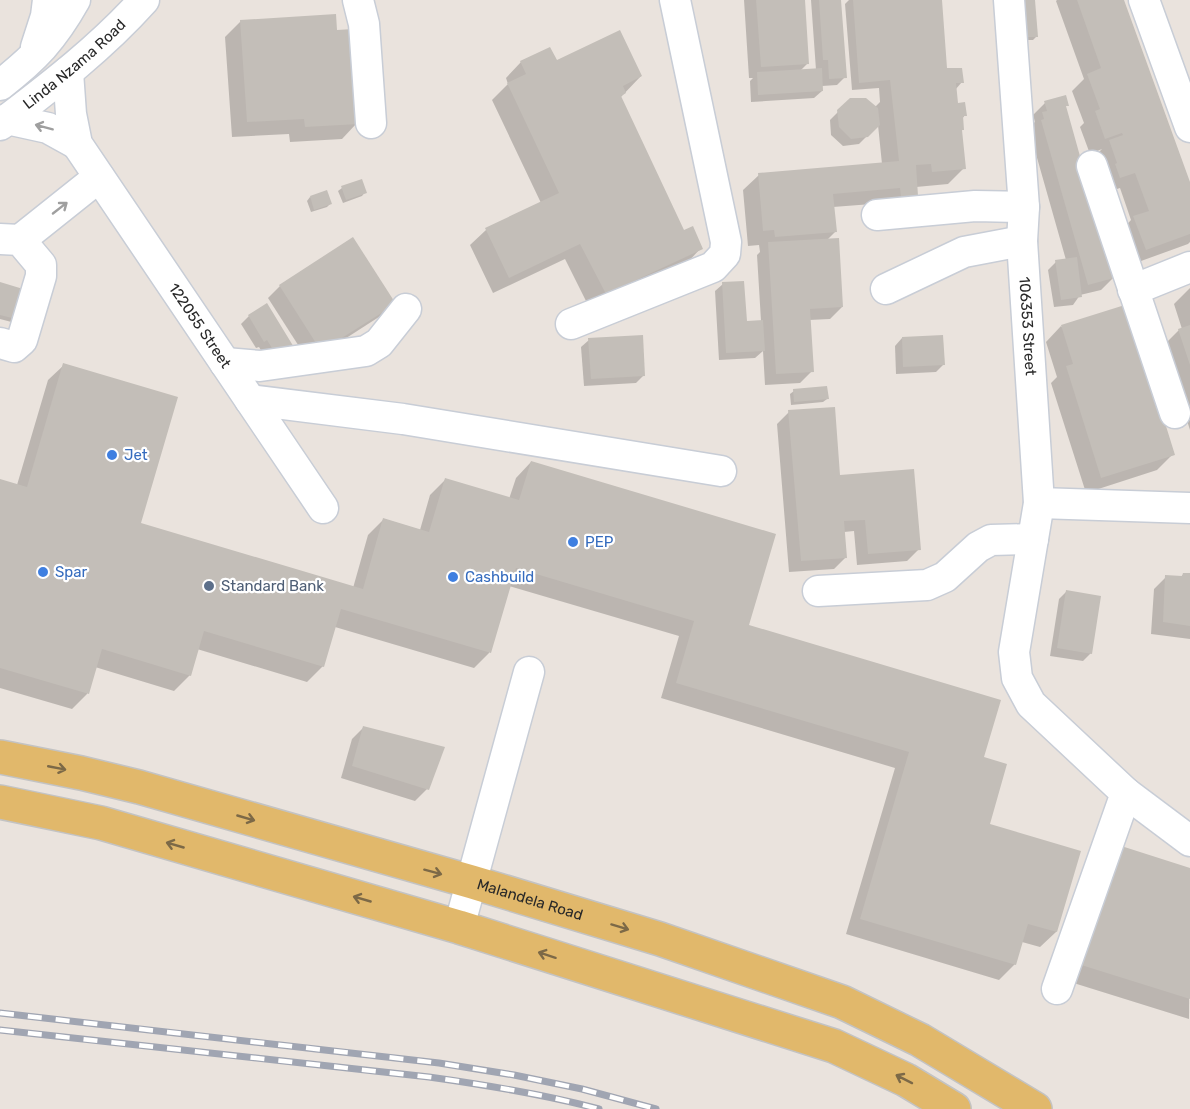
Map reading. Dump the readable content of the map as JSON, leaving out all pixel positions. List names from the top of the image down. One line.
{"streets":{"main road":["Malandela Road"],"street":["Linda Nzama Road","122055 Street","106353 Street"]},"crossings":[["Linda Nzama Road","122055 Street"]],"places":["Jet","PEP","Spar","Cashbuild","Standard Bank"]}
